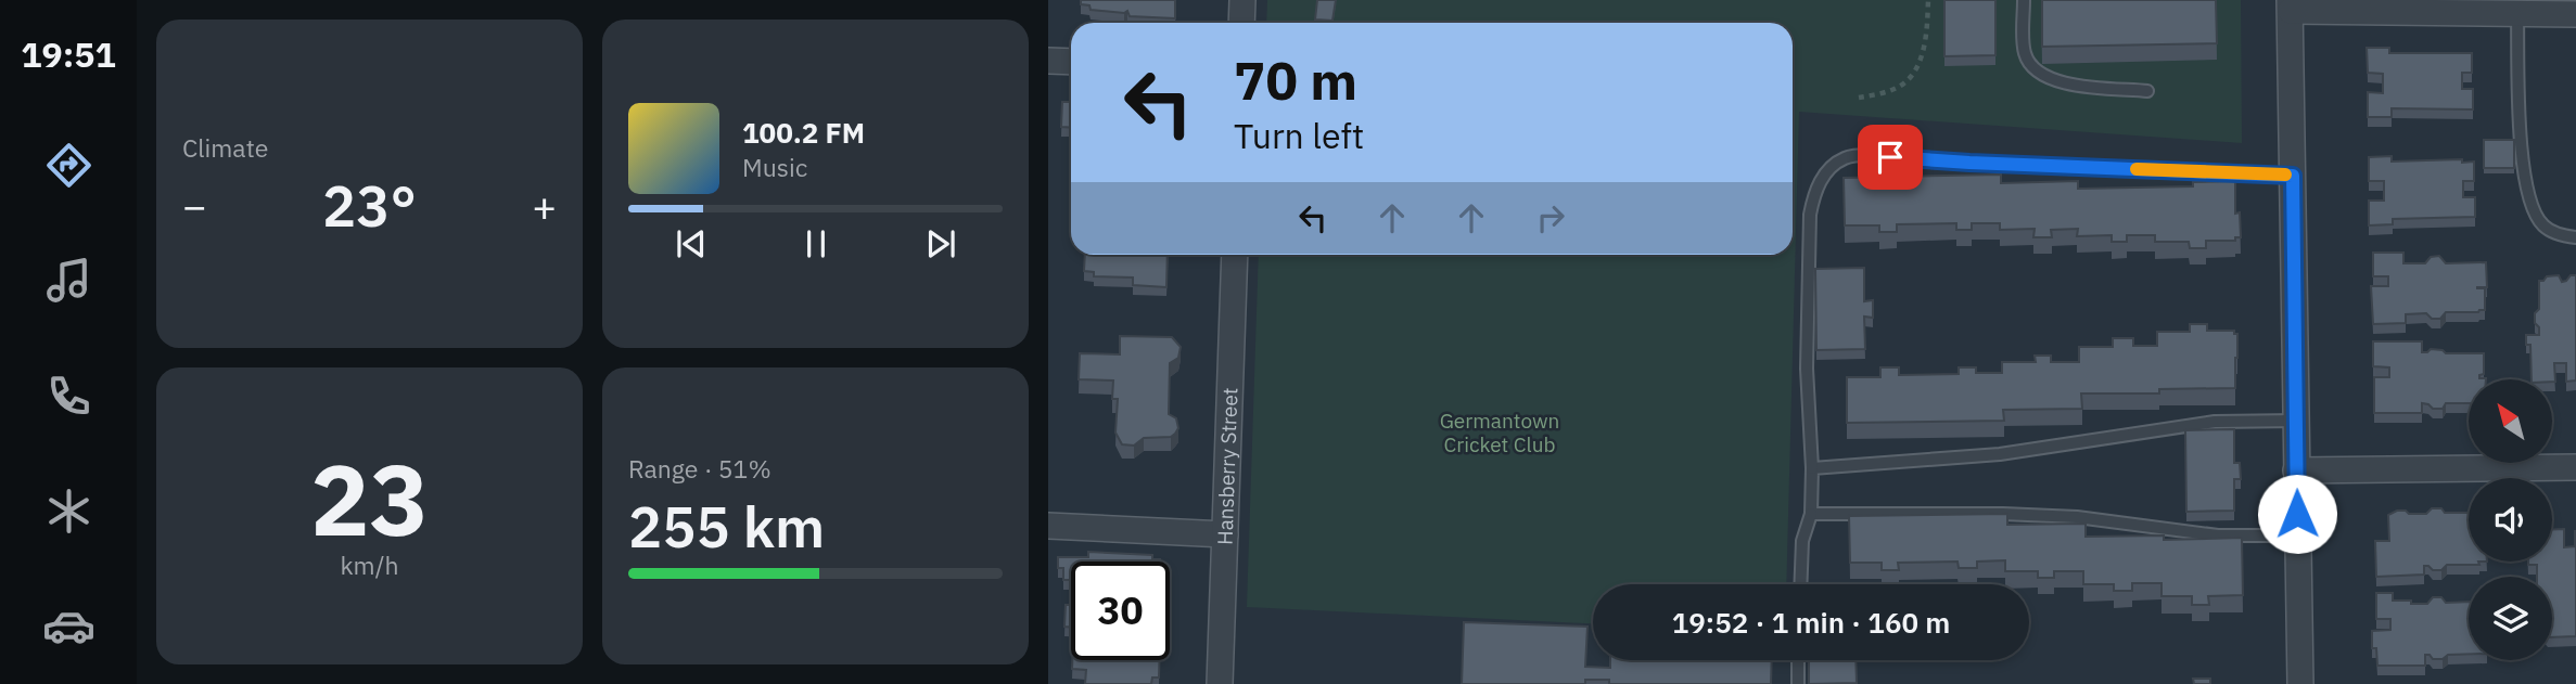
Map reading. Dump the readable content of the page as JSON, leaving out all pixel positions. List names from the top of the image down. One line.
{"streets":{"street":["Hansberry Street"]},"parks":["Germantown Cricket Club"],"north":"top left","page":{"tabs":"19:51","tile":["Climate",["23","km/h"],["Range · 51%","255 km"]],"turn":["70 m","Turn left"],"song":["100.2 FM","Music"],"heat":["−","23°","+"],"limit":"30","trip":"19:52 · 1 min · 160 m"}}
